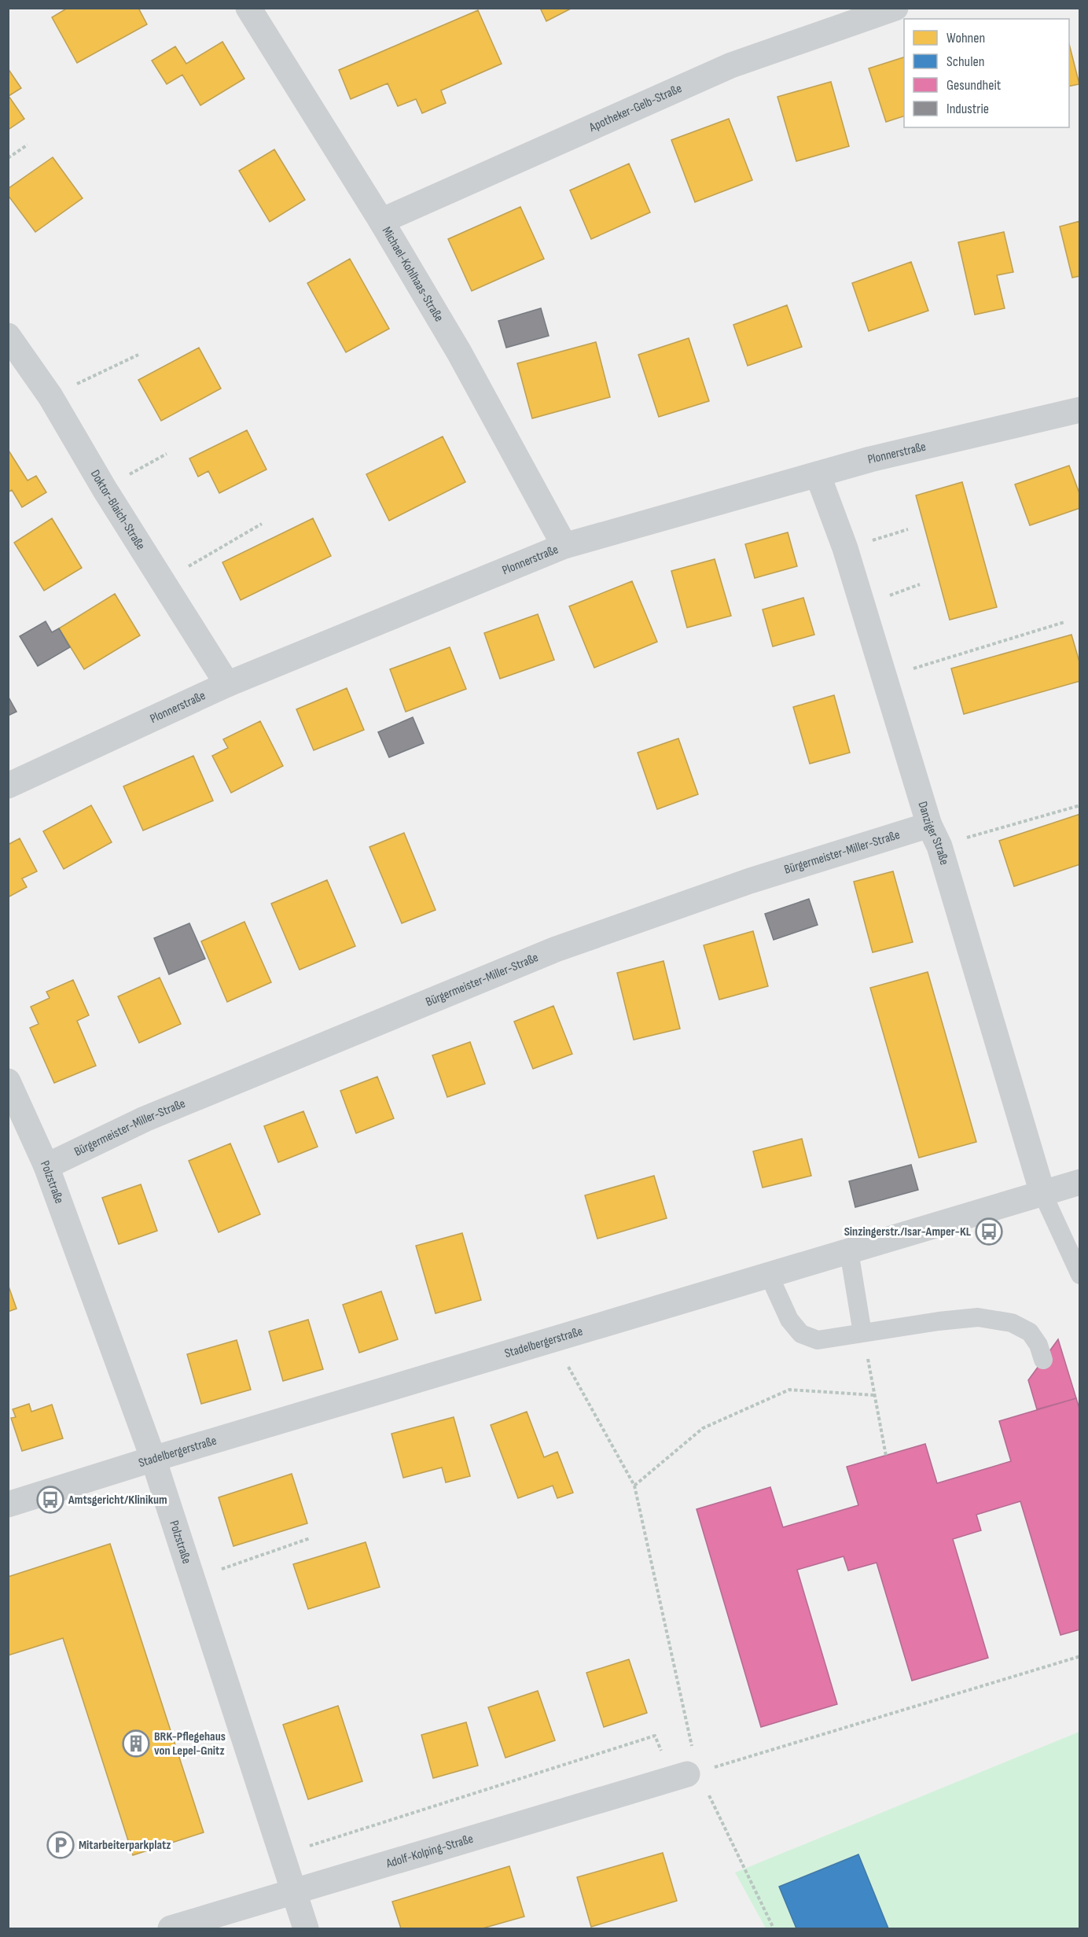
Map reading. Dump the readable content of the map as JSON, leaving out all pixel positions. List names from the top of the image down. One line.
{"streets":{"street":["Apotheker-Gelb-Straße","Michael-Kohlhaas-Straße","Plonnerstraße","Doktor-Blaich-Straße","Danziger Straße","Bürgermeister-Miller-Straße","Polzstraße","Stadelbergerstraße","Adolf-Kolping-Straße"]},"crossings":[["Apotheker-Gelb-Straße","Michael-Kohlhaas-Straße"],["Michael-Kohlhaas-Straße","Plonnerstraße"],["Plonnerstraße","Doktor-Blaich-Straße"],["Plonnerstraße","Danziger Straße"],["Danziger Straße","Bürgermeister-Miller-Straße"],["Danziger Straße","Stadelbergerstraße"],["Bürgermeister-Miller-Straße","Polzstraße"],["Polzstraße","Stadelbergerstraße"],["Polzstraße","Adolf-Kolping-Straße"]],"places":{"bus stop":["Sinzingerstr./Isar-Amper-KL","Amtsgericht/Klinikum"],"building":["BRK-Pflegehaus von Lepel-Gnitz"],"parking":["Mitarbeiterparkplatz"]},"legend":["Wohnen","Schulen","Gesundheit","Industrie"]}
